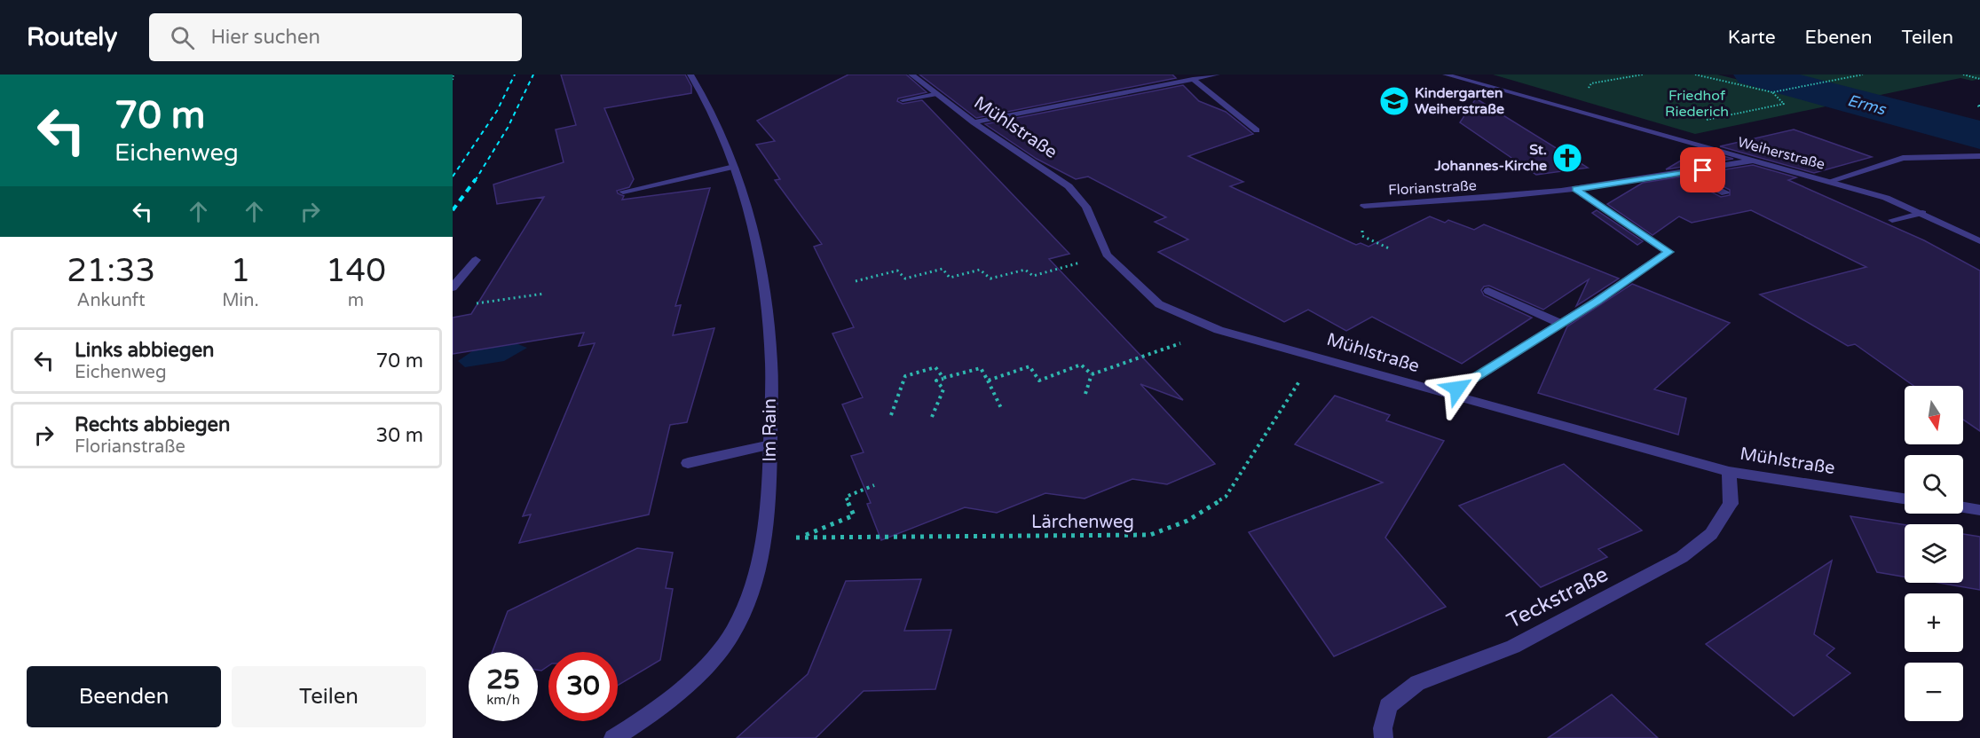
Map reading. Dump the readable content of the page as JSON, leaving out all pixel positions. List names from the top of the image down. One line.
{"streets":{"street":["Mühlstraße","Weiherstraße","Florianstraße","Im Rain","Teckstraße"],"path":["Lärchenweg"]},"crossings":[["Mühlstraße","Lärchenweg"],["Mühlstraße","Teckstraße"],["Weiherstraße","Florianstraße"],["Im Rain","Lärchenweg"]],"water":["Erms"],"parks":["Friedhof Riederich"],"places":{"school or university":["Kindergarten Weiherstraße"],"church":["St. Johannes-Kirche"]},"north":"bottom","page":{"header":"Routely","search":"Hier suchen","nav":["Karte","Ebenen","Teilen"],"turn":["70 m","Eichenweg"],"eta":["21:33","Ankunft","1","Min.","140","m"],"list":[{"name":"Links abbiegen","note":"Eichenweg","value":"70 m"},{"name":"Rechts abbiegen","note":"Florianstraße","value":"30 m"}],"map_buttons":["+","−"],"speed":"25 km/h","limit":"30","buttons":["Beenden","Teilen"]}}
